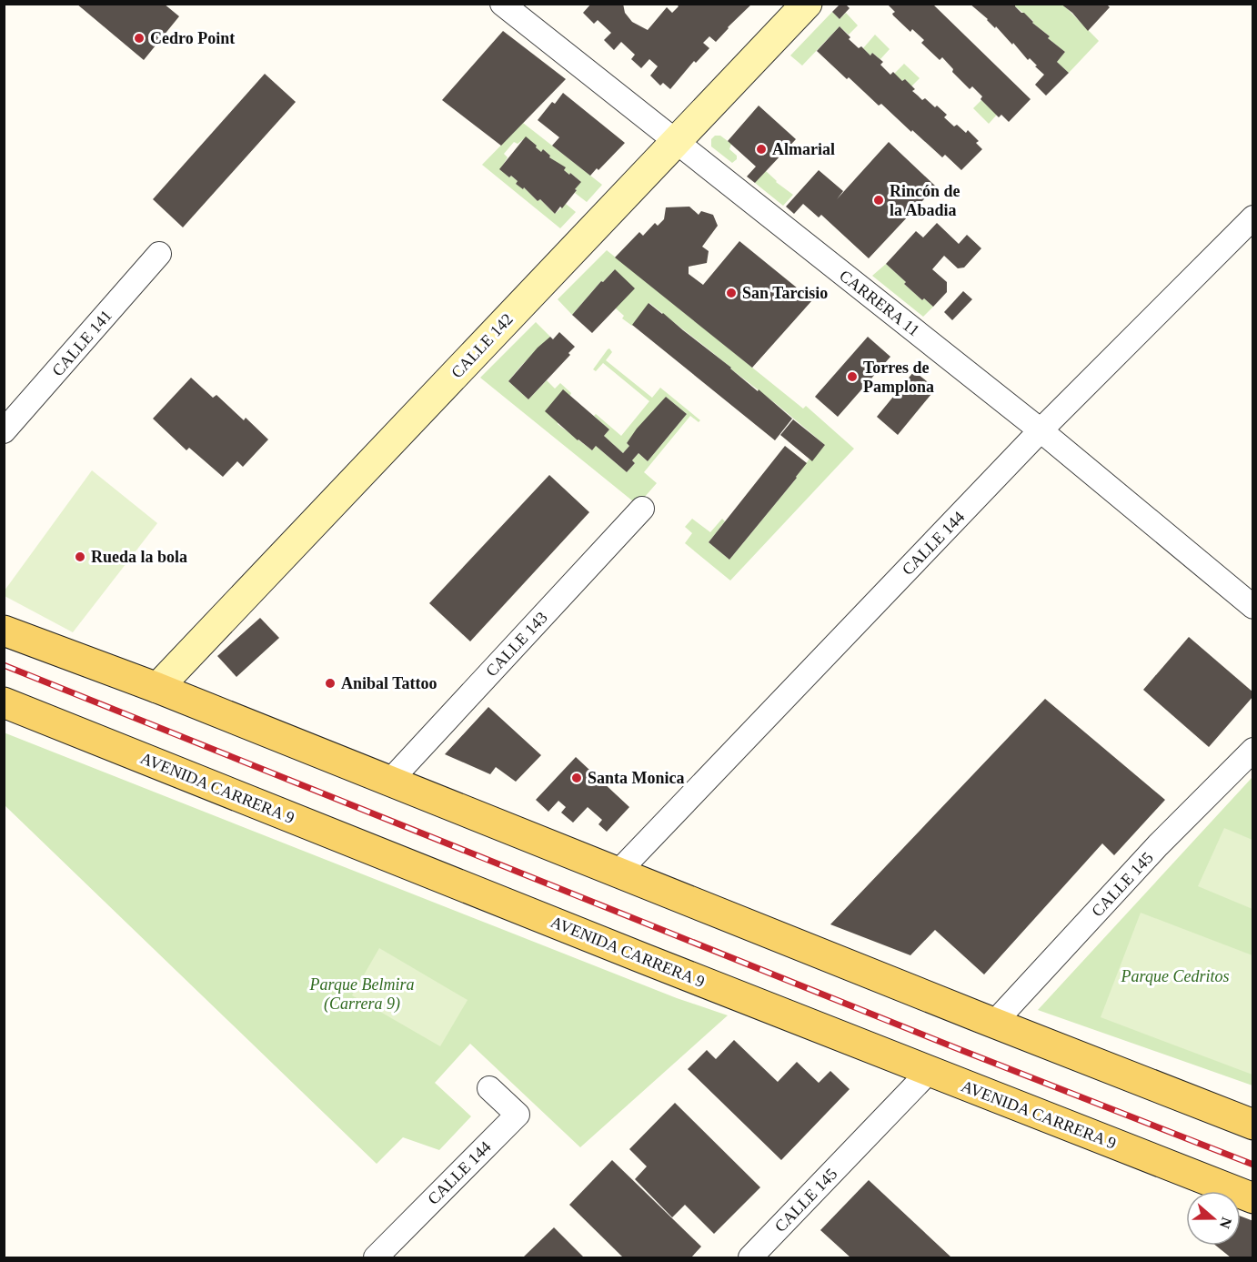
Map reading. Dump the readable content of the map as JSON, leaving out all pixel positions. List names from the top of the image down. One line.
{"streets":{"main road":["CALLE 142","AVENIDA CARRERA 9"],"street":["CARRERA 11","CALLE 141","CALLE 144","CALLE 143","CALLE 145"]},"crossings":[["CARRERA 11","CALLE 142"],["CARRERA 11","CALLE 144"],["AVENIDA CARRERA 9","CALLE 145"]],"parks":["Parque Cedritos","Parque Belmira (Carrera 9)"],"places":["Cedro Point","Almarial","Rincón de la Abadia","San Tarcisio","Torres de Pamplona","Rueda la bola","Anibal Tattoo","Santa Monica"],"north":"right"}
